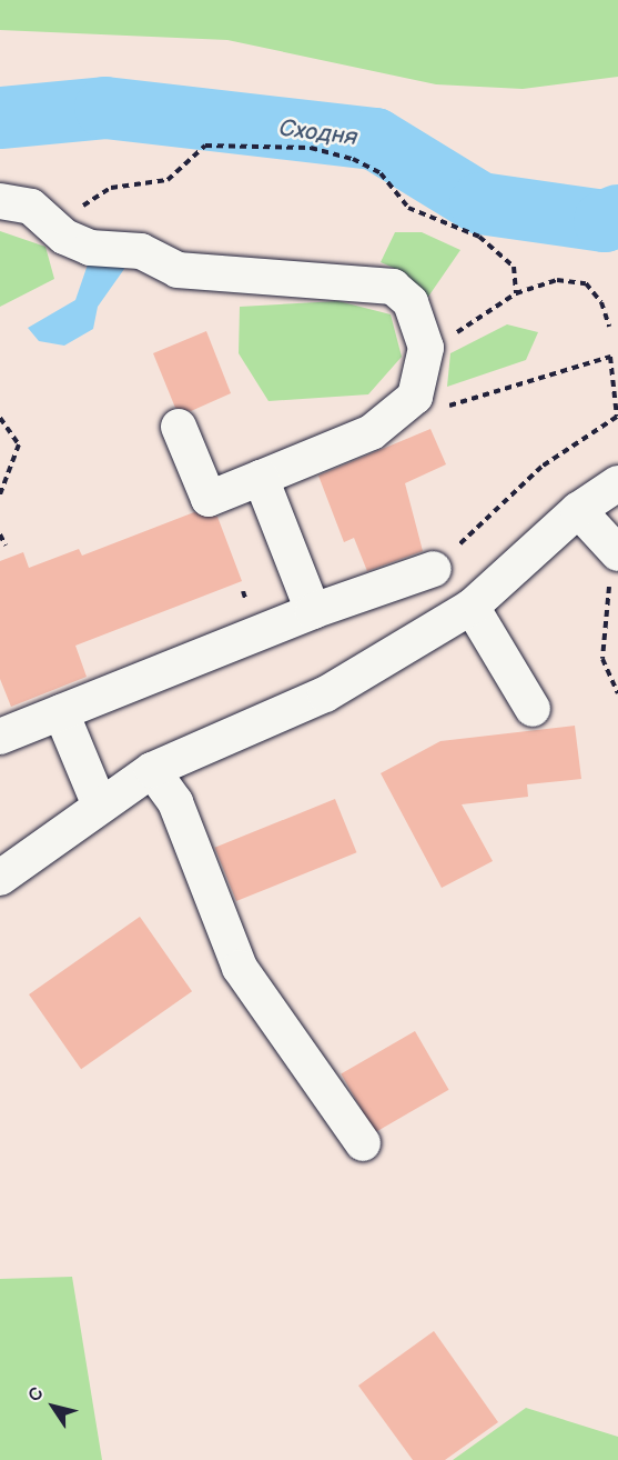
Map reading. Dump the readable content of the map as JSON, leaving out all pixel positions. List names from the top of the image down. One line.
{"water":["Сходня"],"north":"top left"}
